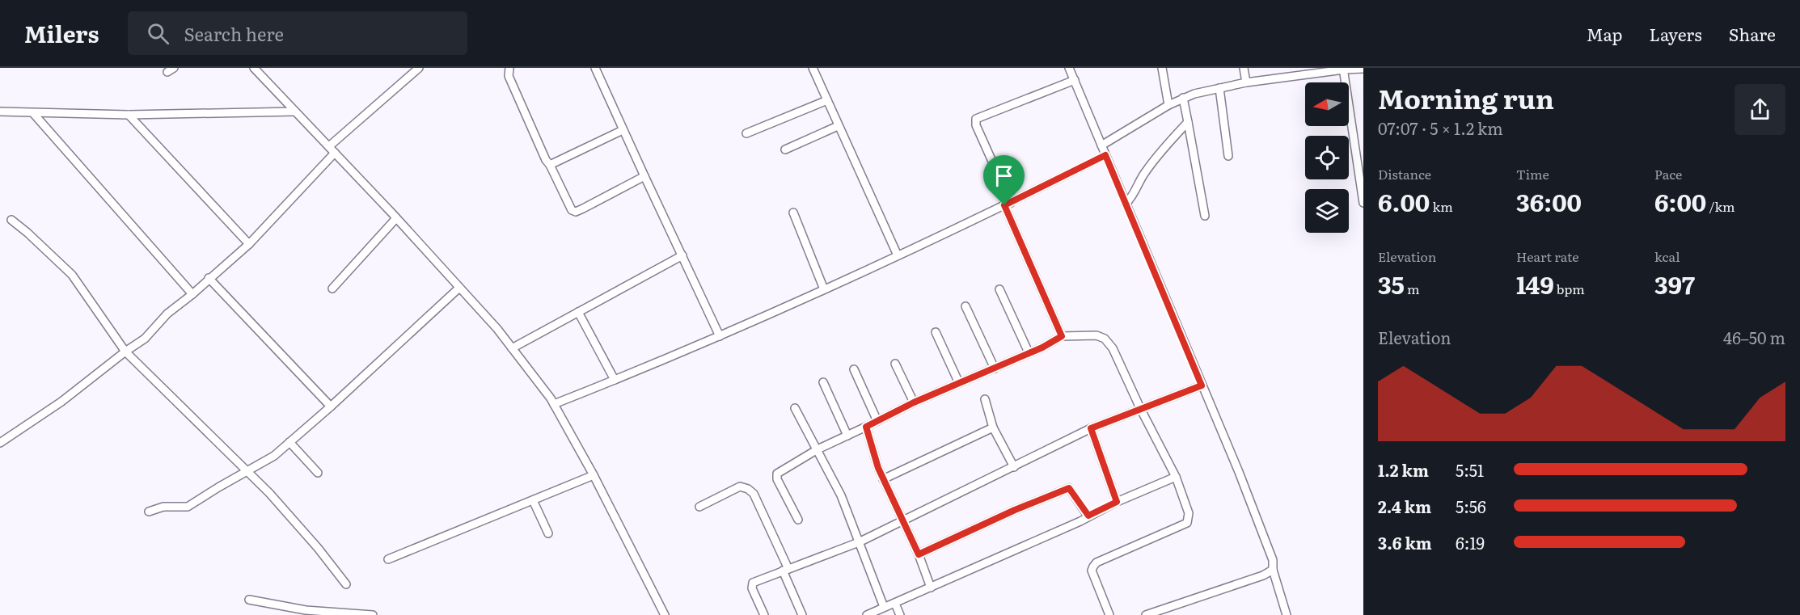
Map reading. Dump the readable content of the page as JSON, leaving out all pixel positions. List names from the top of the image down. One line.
{"north":"left","page":{"header":"Milers","search":"Search here","nav":["Map","Layers","Share"],"heading":["Morning run","07:07 · 5 × 1.2 km"],"stats":[["Distance","6.00 km"],["Time","36:00"],["Pace","6:00 /km"],["Elevation","35 m"],["Heart rate","149 bpm"],["kcal","397"]],"chart":["Elevation","46–50 m"],"list":[{"name":"1.2 km","note":"5:51"},{"name":"2.4 km","note":"5:56"},{"name":"3.6 km","note":"6:19"}]}}
